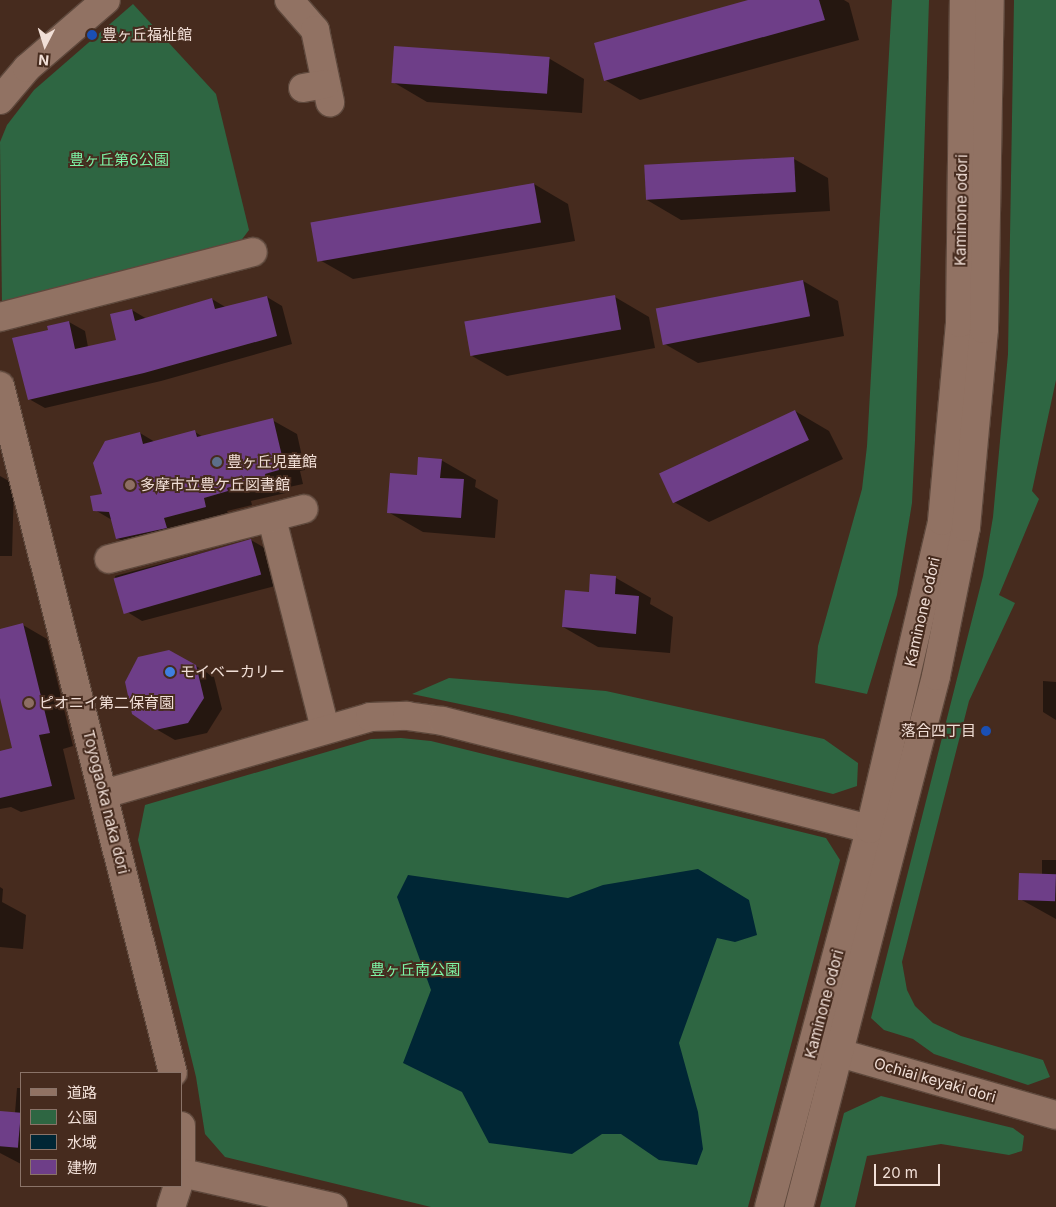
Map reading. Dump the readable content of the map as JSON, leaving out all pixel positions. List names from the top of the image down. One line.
{"streets":{"street":["Kaminone odori","Toyogaoka naka dori","Ochiai keyaki dori"]},"crossings":[["Kaminone odori","Ochiai keyaki dori"]],"parks":["豊ヶ丘第6公園","豊ヶ丘南公園"],"places":["豊ヶ丘福祉館","豊ヶ丘児童館","多摩市立豊ケ丘図書館","モイベーカリー","ピオニイ第二保育園","落合四丁目"],"legend":["道路","公園","水域","建物"],"scale_bar":"20 m","north":"bottom"}
